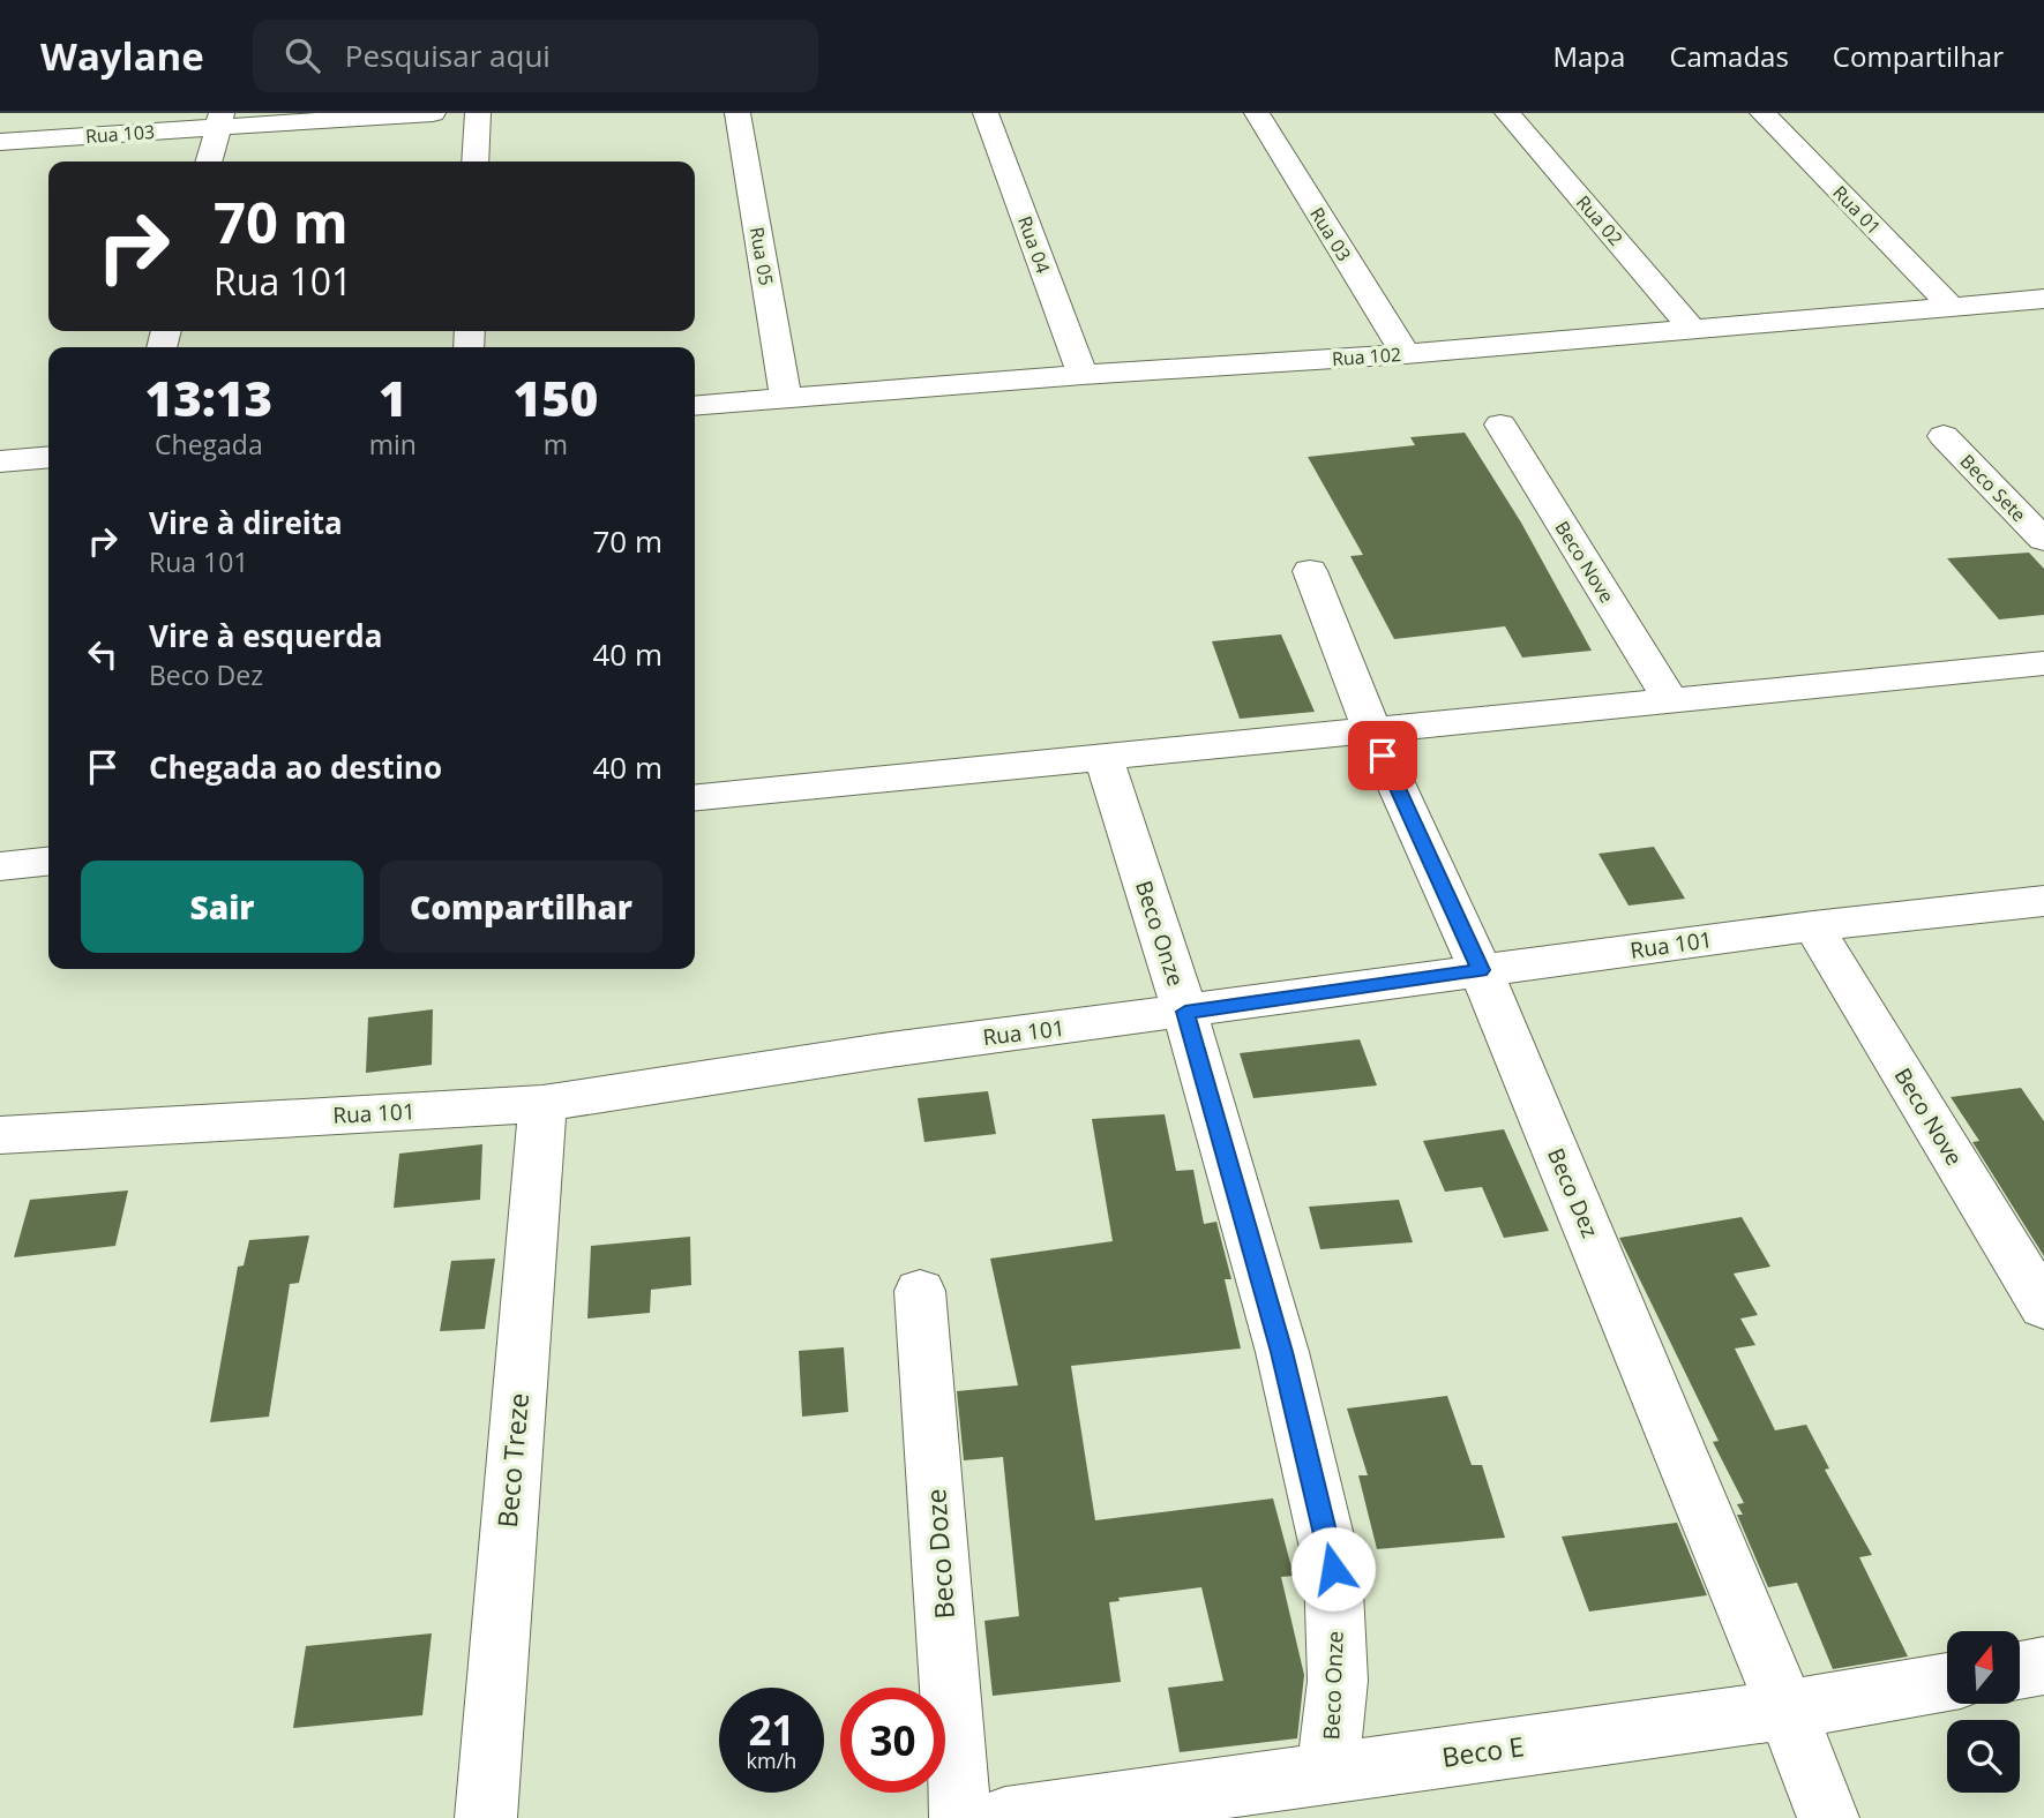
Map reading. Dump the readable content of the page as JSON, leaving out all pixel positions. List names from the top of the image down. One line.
{"streets":{"street":["Rua 103","Rua 01","Rua 02","Rua 03","Rua 04","Rua 05","Rua 102","Beco Sete","Beco Nove","Beco Onze","Rua 101","Beco Dez","Beco Treze","Beco Doze","Beco E"]},"crossings":[["Rua 01","Rua 102"],["Rua 02","Rua 102"],["Rua 03","Rua 102"],["Rua 04","Rua 102"],["Rua 05","Rua 102"],["Beco Nove","Rua 101"],["Beco Onze","Rua 101"],["Beco Onze","Beco E"],["Rua 101","Beco Dez"],["Rua 101","Beco Treze"],["Beco Dez","Beco E"]],"north":"top","page":{"header":"Waylane","search":"Pesquisar aqui","nav":["Mapa","Camadas","Compartilhar"],"turn":["70 m","Rua 101"],"eta":["13:13","Chegada","1","min","150","m"],"list":[{"name":"Vire à direita","note":"Rua 101","value":"70 m"},{"name":"Vire à esquerda","note":"Beco Dez","value":"40 m"},{"name":"Chegada ao destino","value":"40 m"}],"buttons":["Sair","Compartilhar"],"speed":"21 km/h","limit":"30"}}
